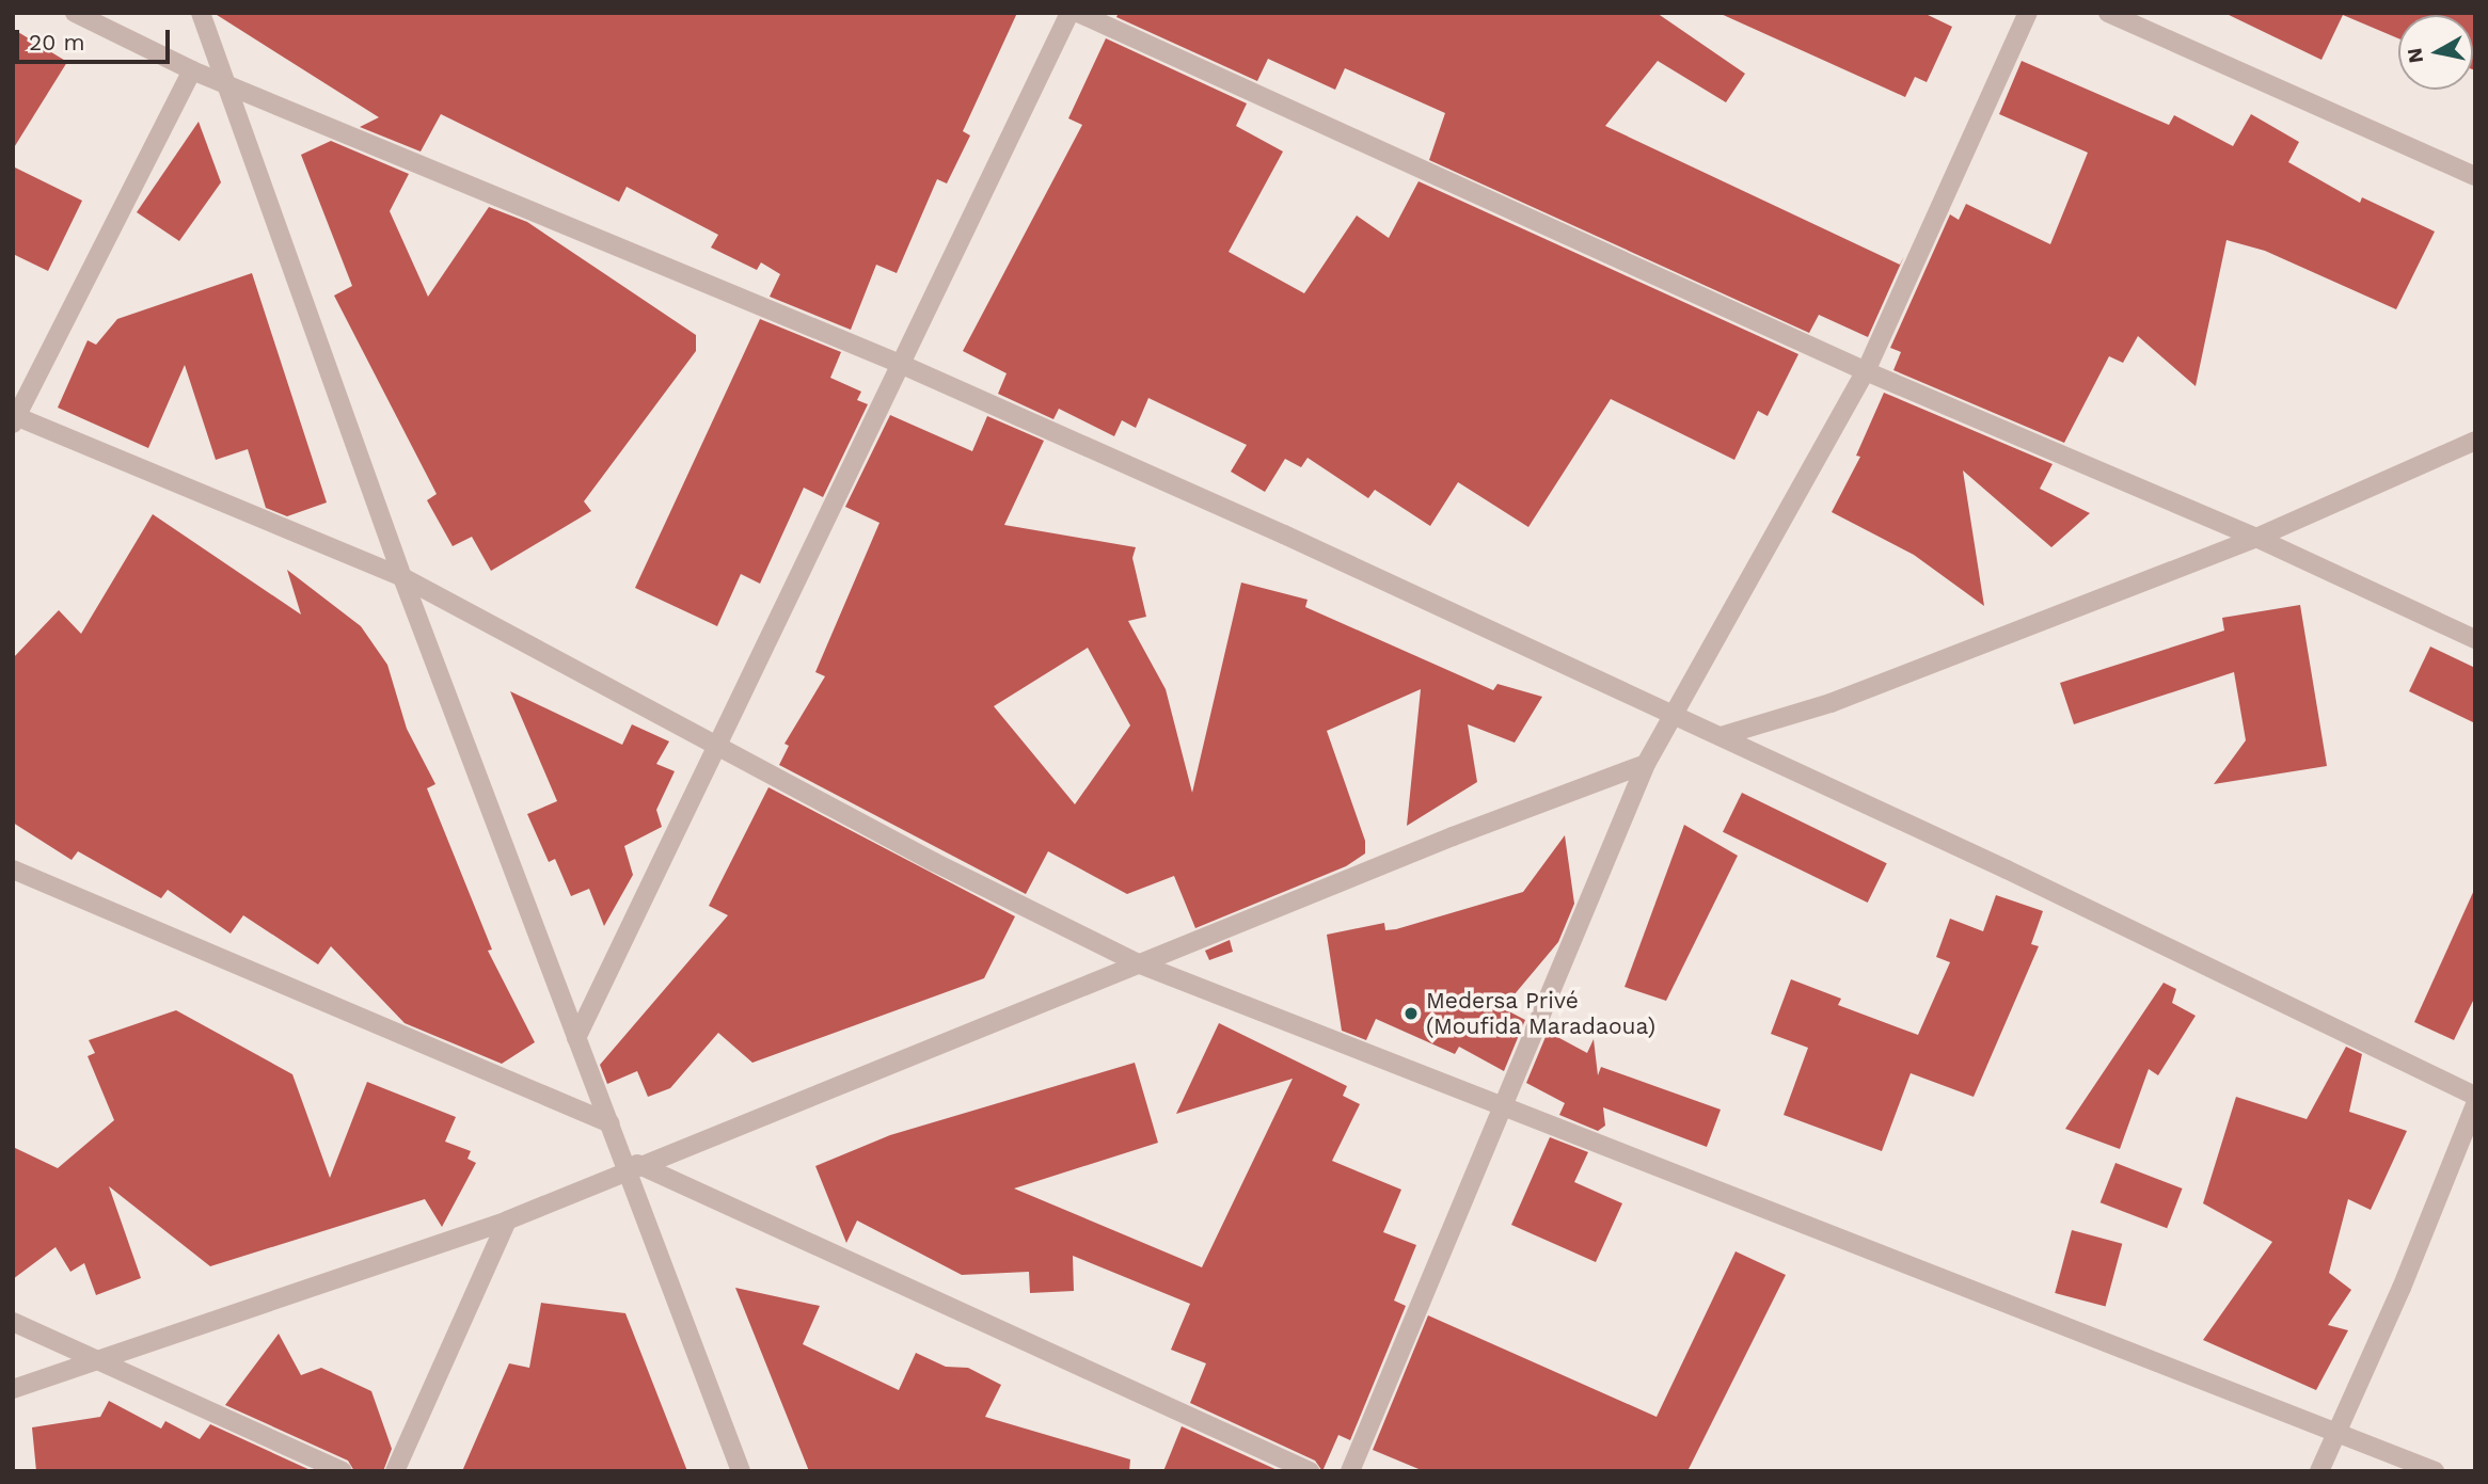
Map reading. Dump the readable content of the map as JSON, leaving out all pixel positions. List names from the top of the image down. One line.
{"places":["Medersa Privé (Moufida Maradaoua)"],"scale_bar":"20 m","north":"left"}
